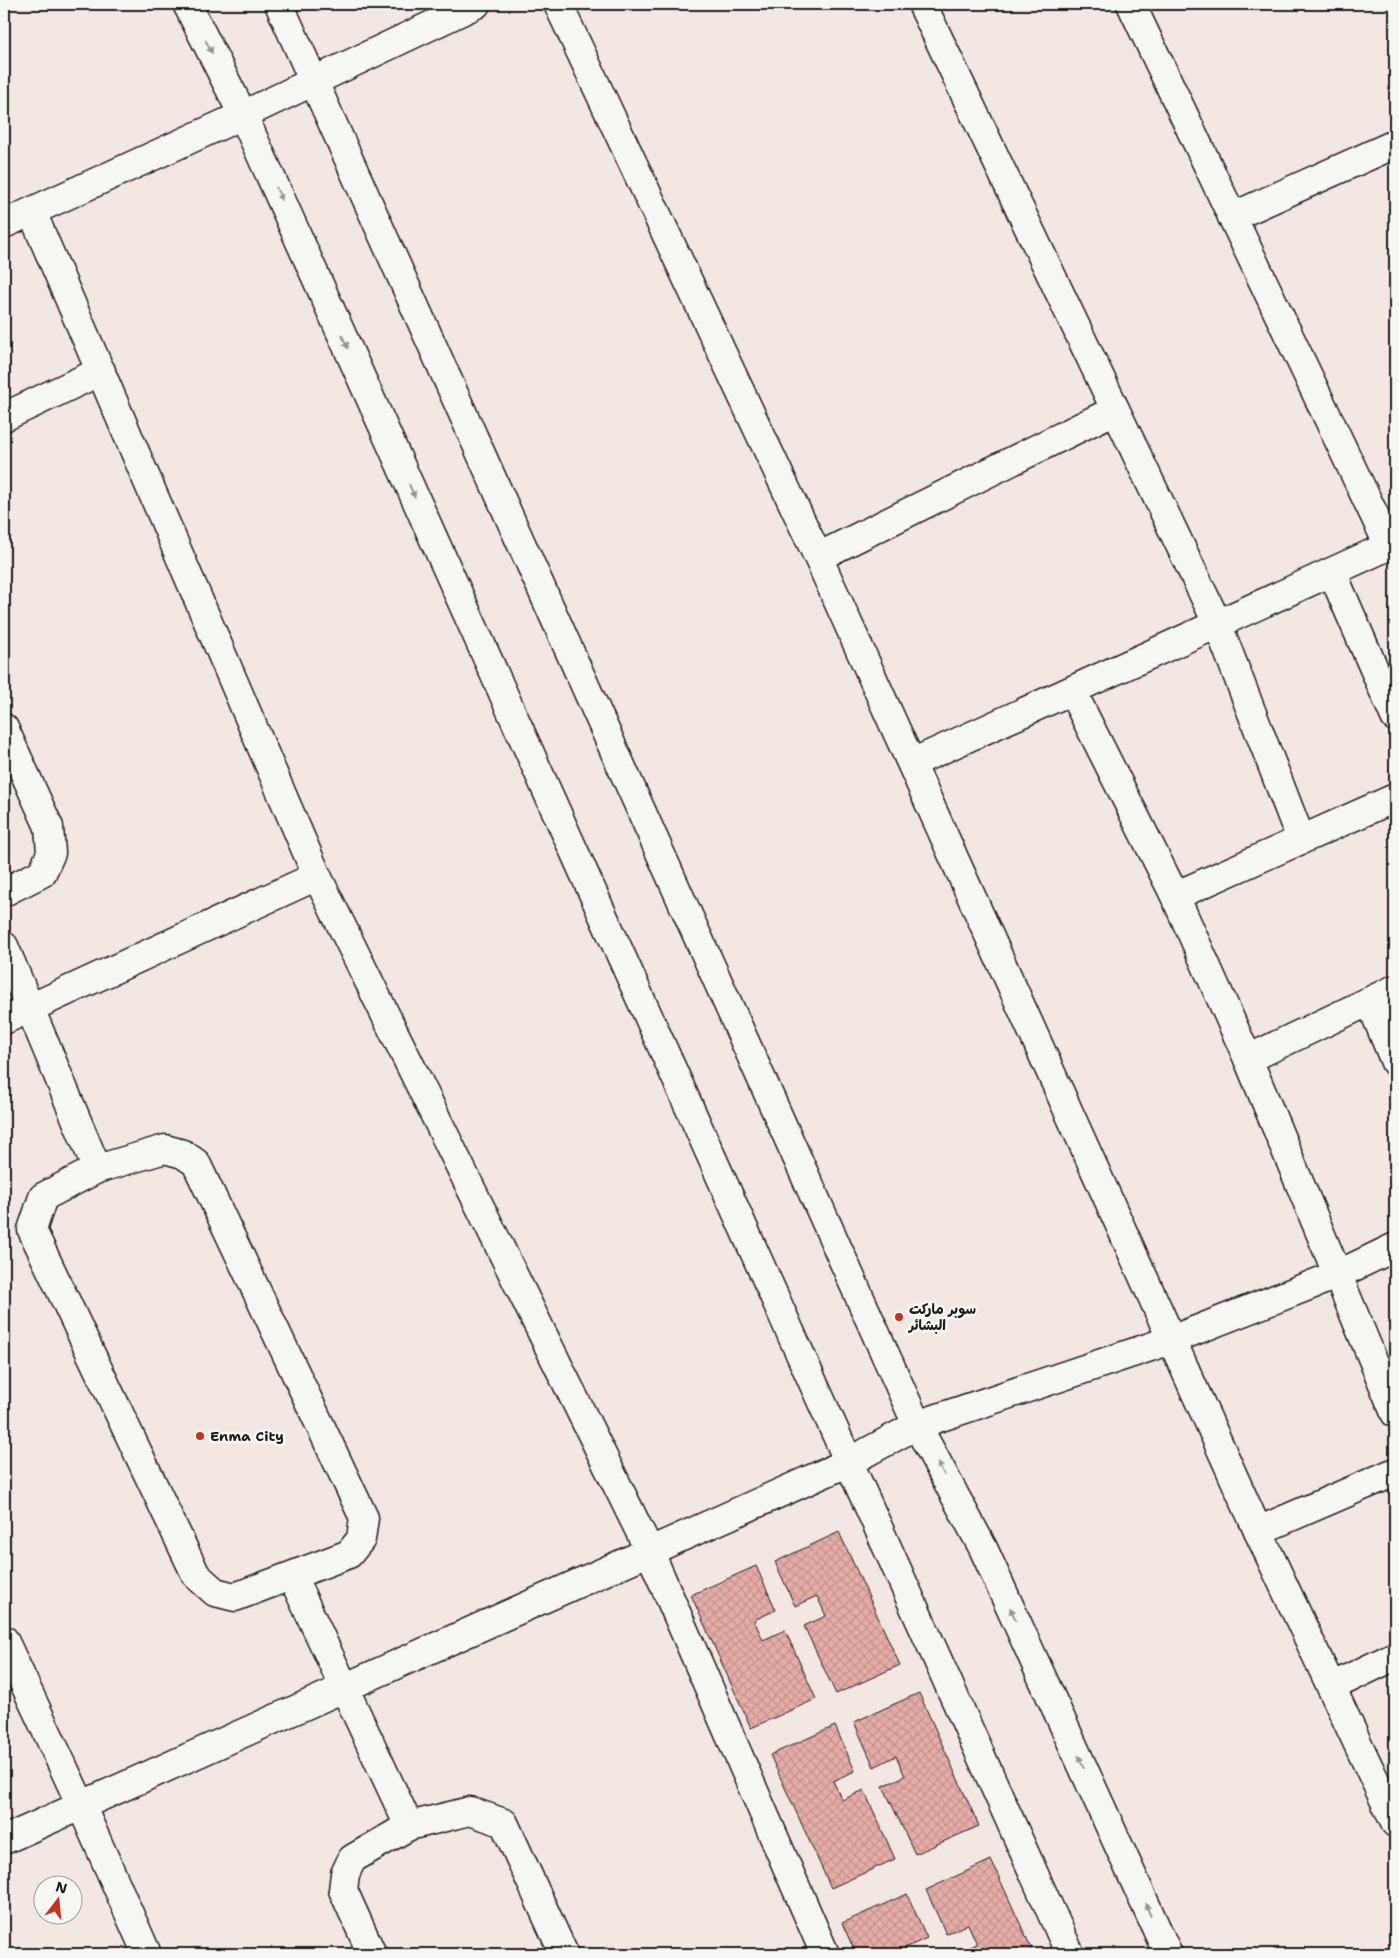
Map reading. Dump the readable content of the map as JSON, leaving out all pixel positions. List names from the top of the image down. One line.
{"places":["سوبر ماركت البشائر","Enma City"],"north":"top"}
